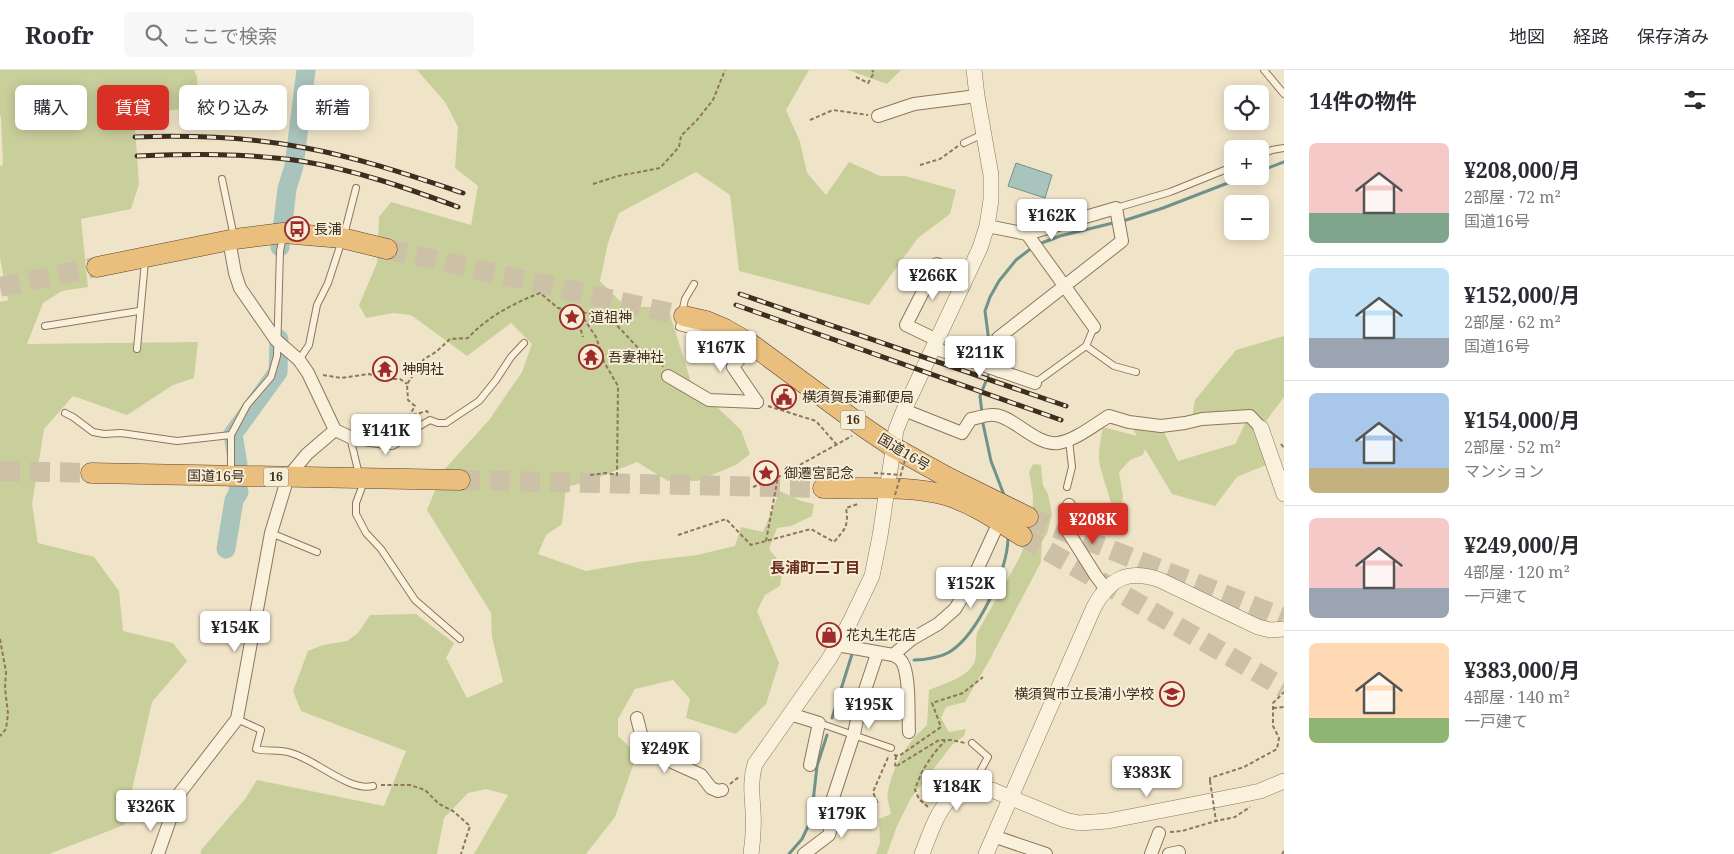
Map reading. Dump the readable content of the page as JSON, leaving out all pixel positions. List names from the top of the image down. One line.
{"streets":{"highway":["16","国道16号"]},"districts":["長浦町二丁目"],"places":{"bus stop":["長浦"],"place":["道祖神","御遷宮記念"],"temple":["吾妻神社","神明社"],"public building":["横須賀長浦郵便局"],"shop":["花丸生花店"],"school or university":["横須賀市立長浦小学校"]},"page":{"header":"Roofr","search":"ここで検索","nav":["地図","経路","保存済み"],"heading":"14件の物件","map_buttons":["+","−"],"chip":["購入","賃貸","絞り込み","新着"],"list":[{"name":"¥208,000/月","note":"2部屋 · 72 m² · 国道16号"},{"name":"¥152,000/月","note":"2部屋 · 62 m² · 国道16号"},{"name":"¥154,000/月","note":"2部屋 · 52 m² · マンション"},{"name":"¥249,000/月","note":"4部屋 · 120 m² · 一戸建て"},{"name":"¥383,000/月","note":"4部屋 · 140 m² · 一戸建て"}],"price":["¥162K","¥266K","¥167K","¥211K","¥141K","¥208K","¥152K","¥154K","¥195K","¥249K","¥383K","¥184K","¥326K","¥179K"]}}
